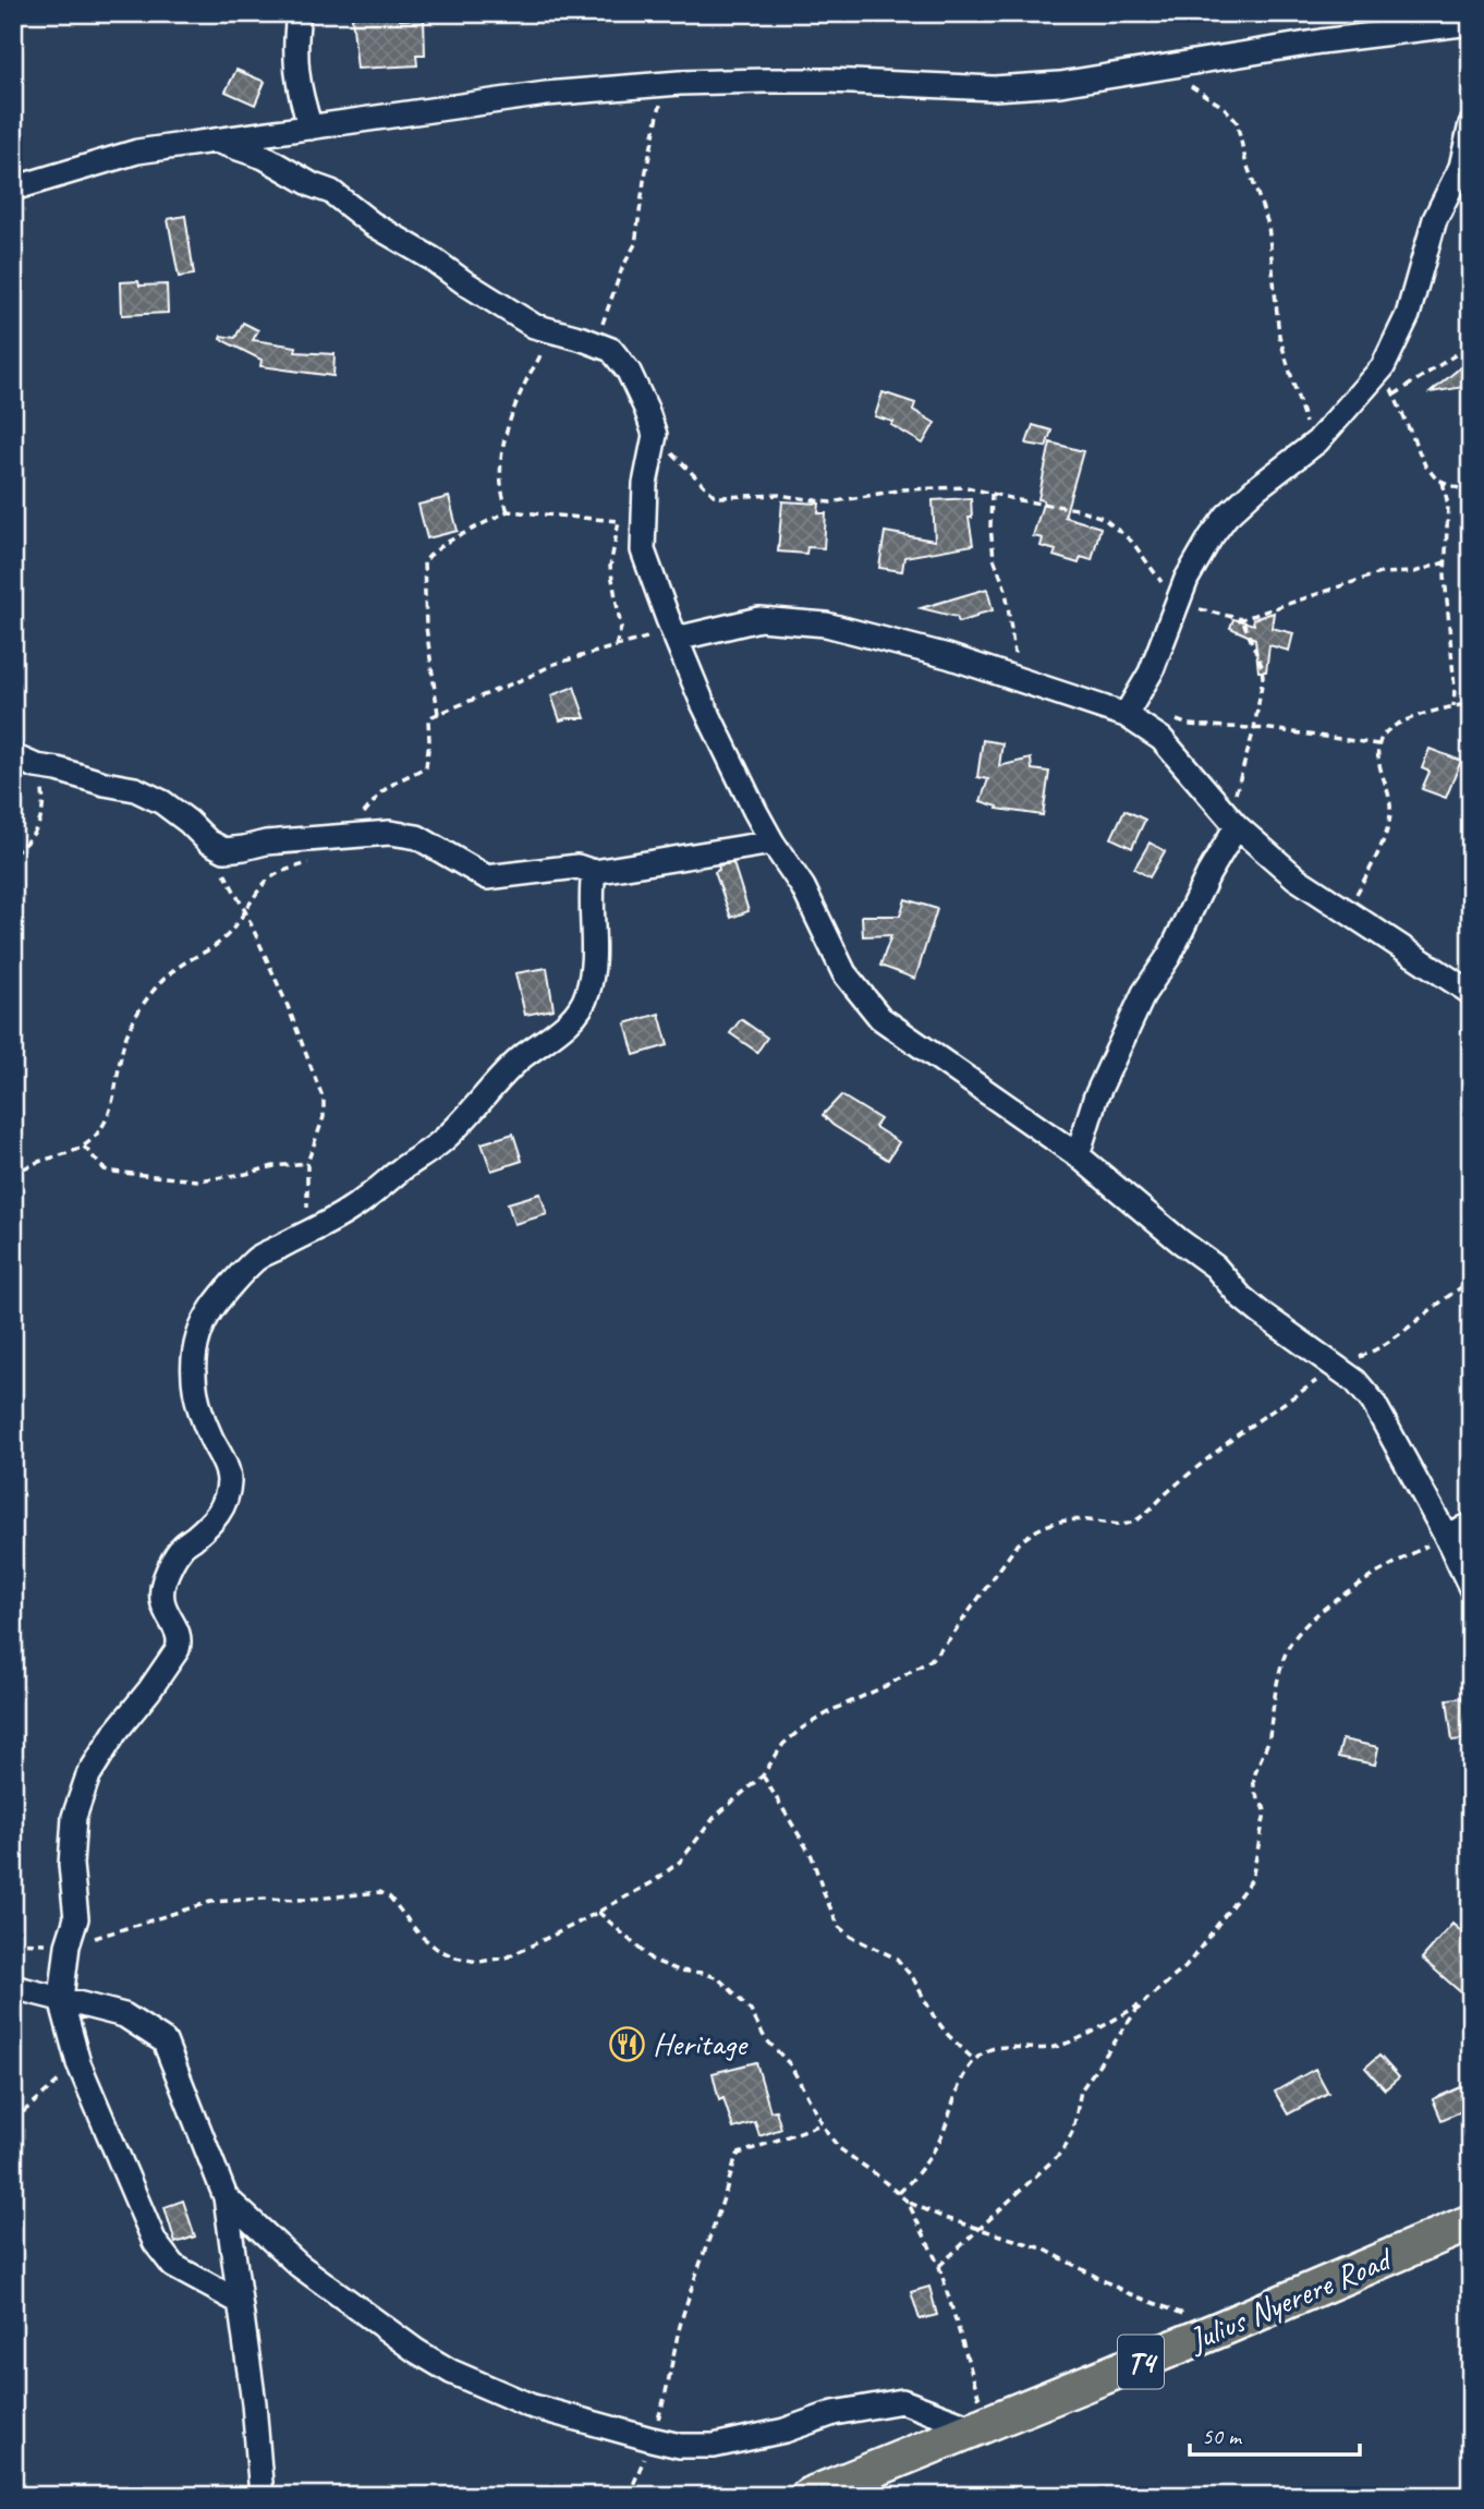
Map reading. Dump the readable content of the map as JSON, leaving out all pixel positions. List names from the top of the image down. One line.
{"streets":{"highway":["Julius Nyerere Road","T4"]},"places":{"restaurant":["Heritage"]},"scale_bar":"50 m"}
